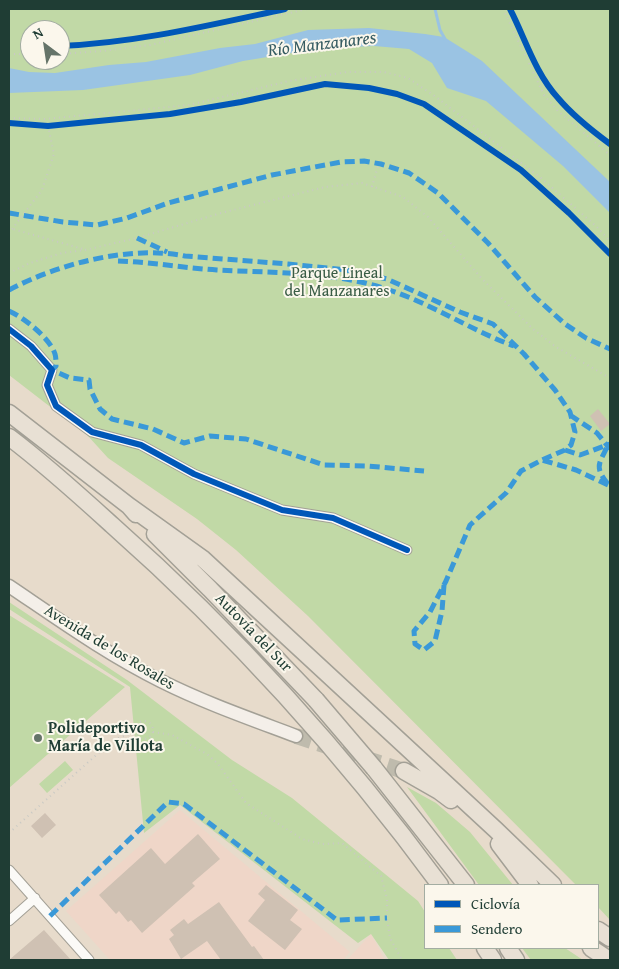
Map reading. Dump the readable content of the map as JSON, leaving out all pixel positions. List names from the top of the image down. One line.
{"streets":{"highway":["Autovía del Sur"],"street":["Avenida de los Rosales"]},"water":["Río Manzanares"],"parks":["Parque Lineal del Manzanares"],"places":["Polideportivo María de Villota"],"legend":["Ciclovía","Sendero"],"north":"top left"}
